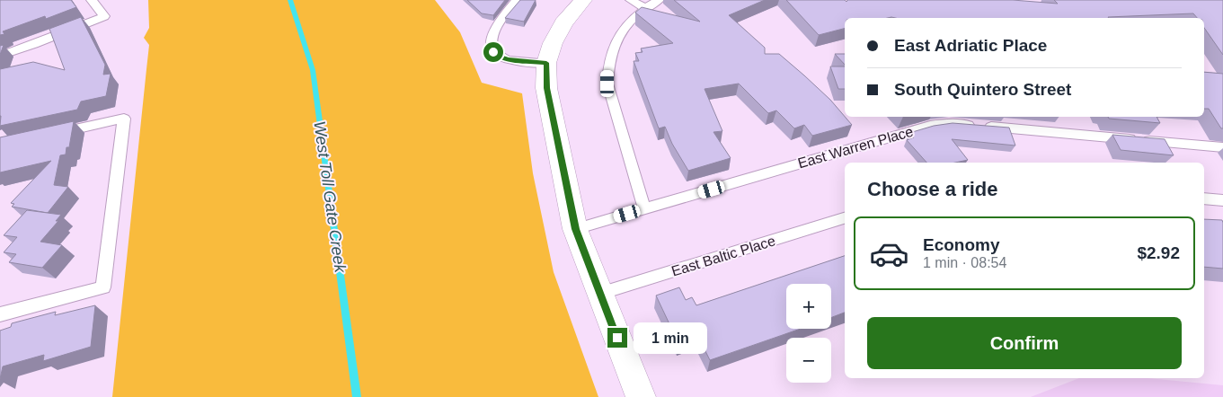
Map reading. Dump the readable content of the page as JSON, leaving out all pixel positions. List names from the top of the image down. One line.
{"streets":{"lane":["East Warren Place","East Baltic Place"]},"water":["West Toll Gate Creek"],"page":{"banner":["East Adriatic Place","South Quintero Street"],"heading":"Choose a ride","list":[{"name":"Economy","note":"1 min · 08:54","value":"$2.92"}],"map_buttons":["+","−"],"buttons":"Confirm","bubble":"1 min"}}
